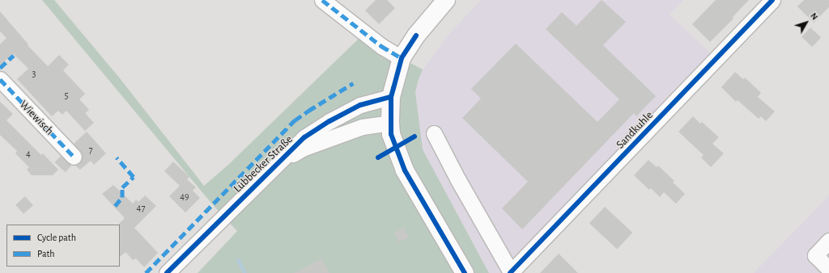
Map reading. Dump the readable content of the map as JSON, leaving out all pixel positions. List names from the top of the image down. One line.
{"streets":{"street":["Wiewisch","Sandkuhle","Lübbecker Straße"]},"house_numbers":["3","5","7","4","49","47"],"legend":["Cycle path","Path"],"north":"top right"}
